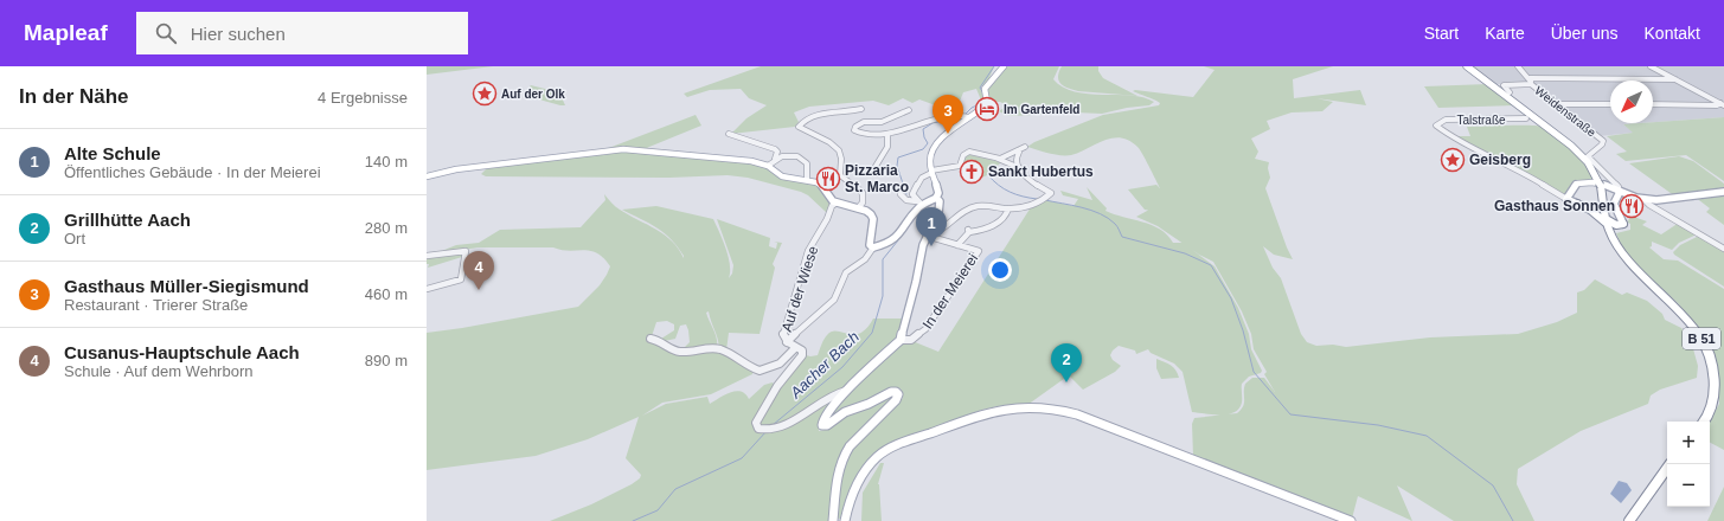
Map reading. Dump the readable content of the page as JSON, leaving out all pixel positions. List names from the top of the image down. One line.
{"streets":{"highway":["B 51"],"street":["Weidenstraße","Talstraße","Auf der Wiese","In der Meierei"]},"water":["Aacher Bach"],"places":{"place":["Auf der Olk","Geisberg"],"hotel":["Im Gartenfeld"],"church":["Sankt Hubertus"],"restaurant":["Pizzaria St. Marco","Gasthaus Sonnen"]},"north":"bottom left","page":{"header":"Mapleaf","search":"Hier suchen","nav":["Start","Karte","Über uns","Kontakt"],"heading":["In der Nähe","4 Ergebnisse"],"pins":["3","1","4","2"],"list":[{"mark":"1","name":"Alte Schule","note":"Öffentliches Gebäude · In der Meierei","value":"140 m"},{"mark":"2","name":"Grillhütte Aach","note":"Ort","value":"280 m"},{"mark":"3","name":"Gasthaus Müller-Siegismund","note":"Restaurant · Trierer Straße","value":"460 m"},{"mark":"4","name":"Cusanus-Hauptschule Aach","note":"Schule · Auf dem Wehrborn","value":"890 m"}],"map_buttons":["+","−"]}}
